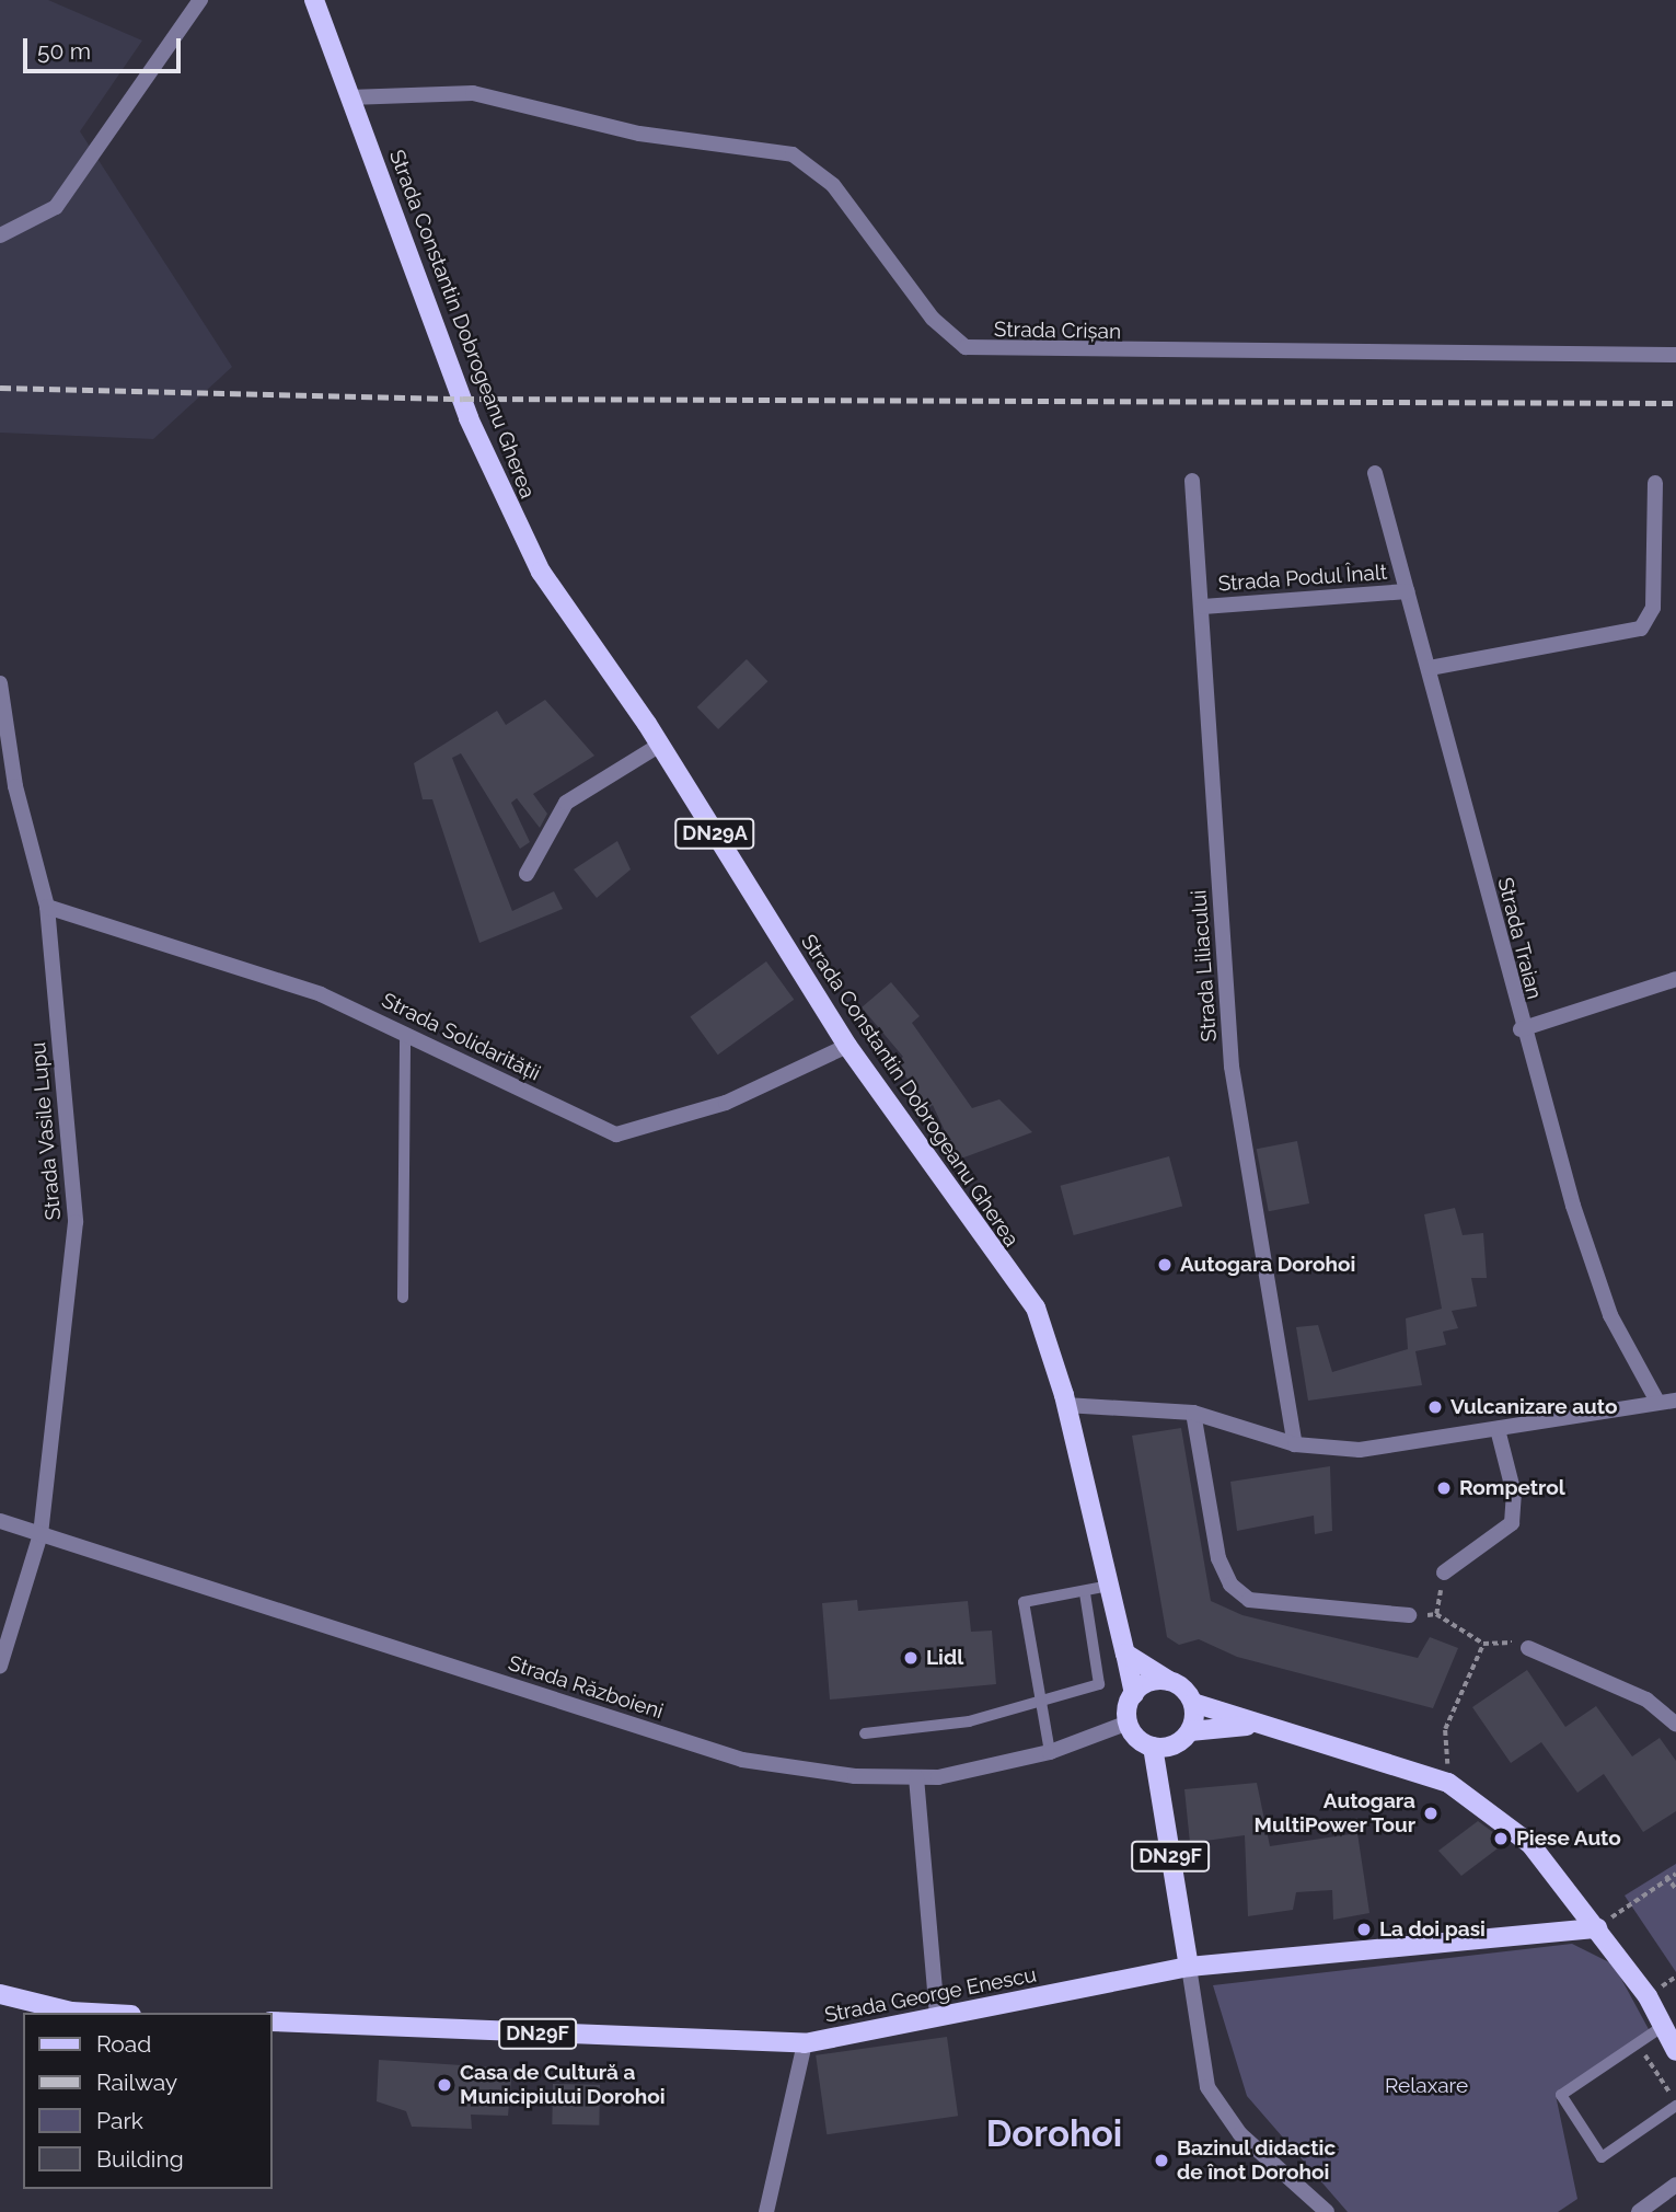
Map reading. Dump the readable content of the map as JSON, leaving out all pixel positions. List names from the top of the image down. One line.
{"streets":{"main road":["Strada Constantin Dobrogeanu Gherea","DN29A","DN29F","Strada George Enescu"],"street":["Strada Crișan","Strada Podul Înalt","Strada Traian","Strada Liliacului","Strada Solidarității","Strada Vasile Lupu","Strada Războieni"]},"crossings":[["Strada Constantin Dobrogeanu Gherea","Strada Crișan"],["Strada Constantin Dobrogeanu Gherea","Strada Solidarității"],["Strada Constantin Dobrogeanu Gherea","Strada Războieni"],["Strada Constantin Dobrogeanu Gherea","DN29F"],["Strada Podul Înalt","Strada Traian"],["Strada Podul Înalt","Strada Liliacului"],["Strada Solidarității","Strada Vasile Lupu"],["Strada Vasile Lupu","Strada Războieni"],["Strada Războieni","DN29F"],["DN29F","Strada George Enescu"]],"districts":["Dorohoi"],"parks":["Relaxare"],"places":["Autogara Dorohoi","Vulcanizare auto","Rompetrol","Lidl","Autogara MultiPower Tour","Piese Auto","La doi pasi","Casa de Cultură a Municipiului Dorohoi","Bazinul didactic de înot Dorohoi"],"legend":["Road","Railway","Park","Building"],"scale_bar":"50 m"}
